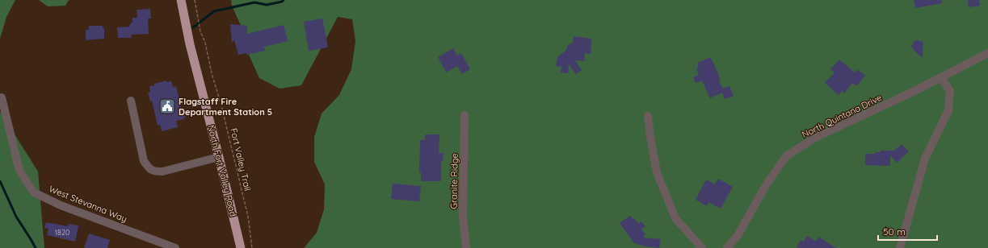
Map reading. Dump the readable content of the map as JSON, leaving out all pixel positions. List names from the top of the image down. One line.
{"streets":{"main road":["North Fort Valley Road"],"street":["North Quintana Drive","Granite Ridge","West Stevanna Way"],"path":["Fort Valley Trail"]},"places":{"public building":["Flagstaff Fire Department Station 5"]},"house_numbers":["1820"],"scale_bar":"50 m"}
